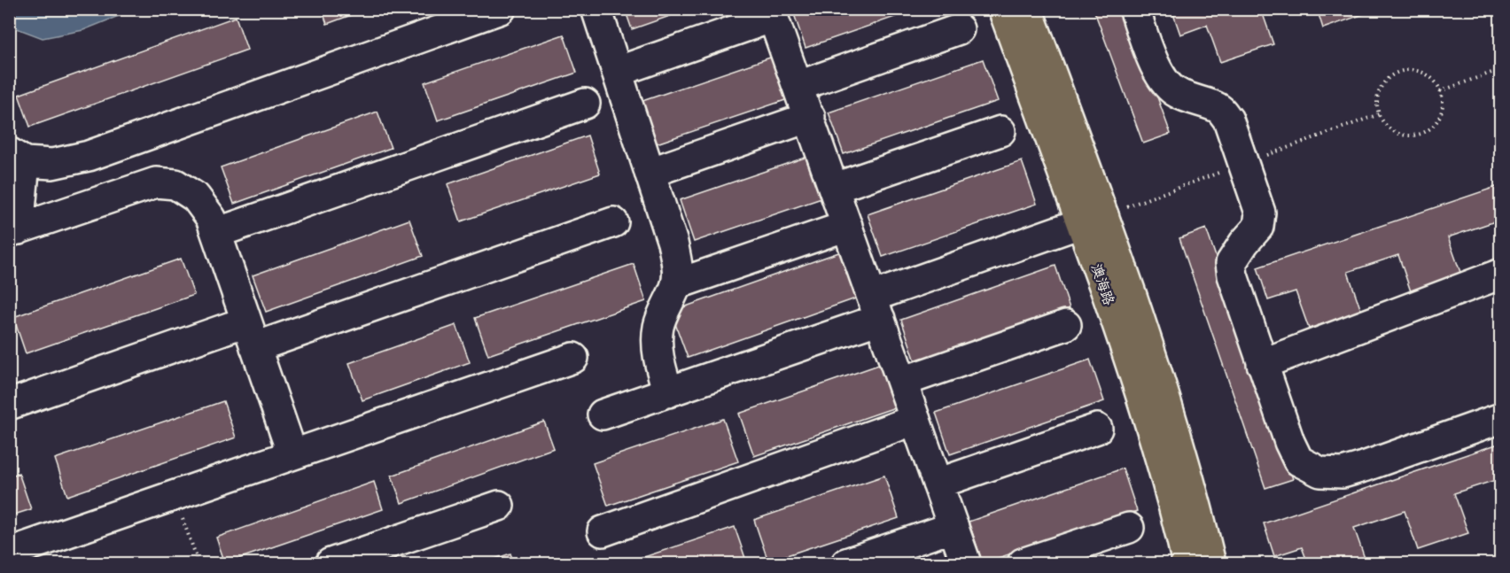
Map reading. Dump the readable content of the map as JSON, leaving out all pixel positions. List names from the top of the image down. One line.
{"streets":{"main road":["澳海路"]}}
